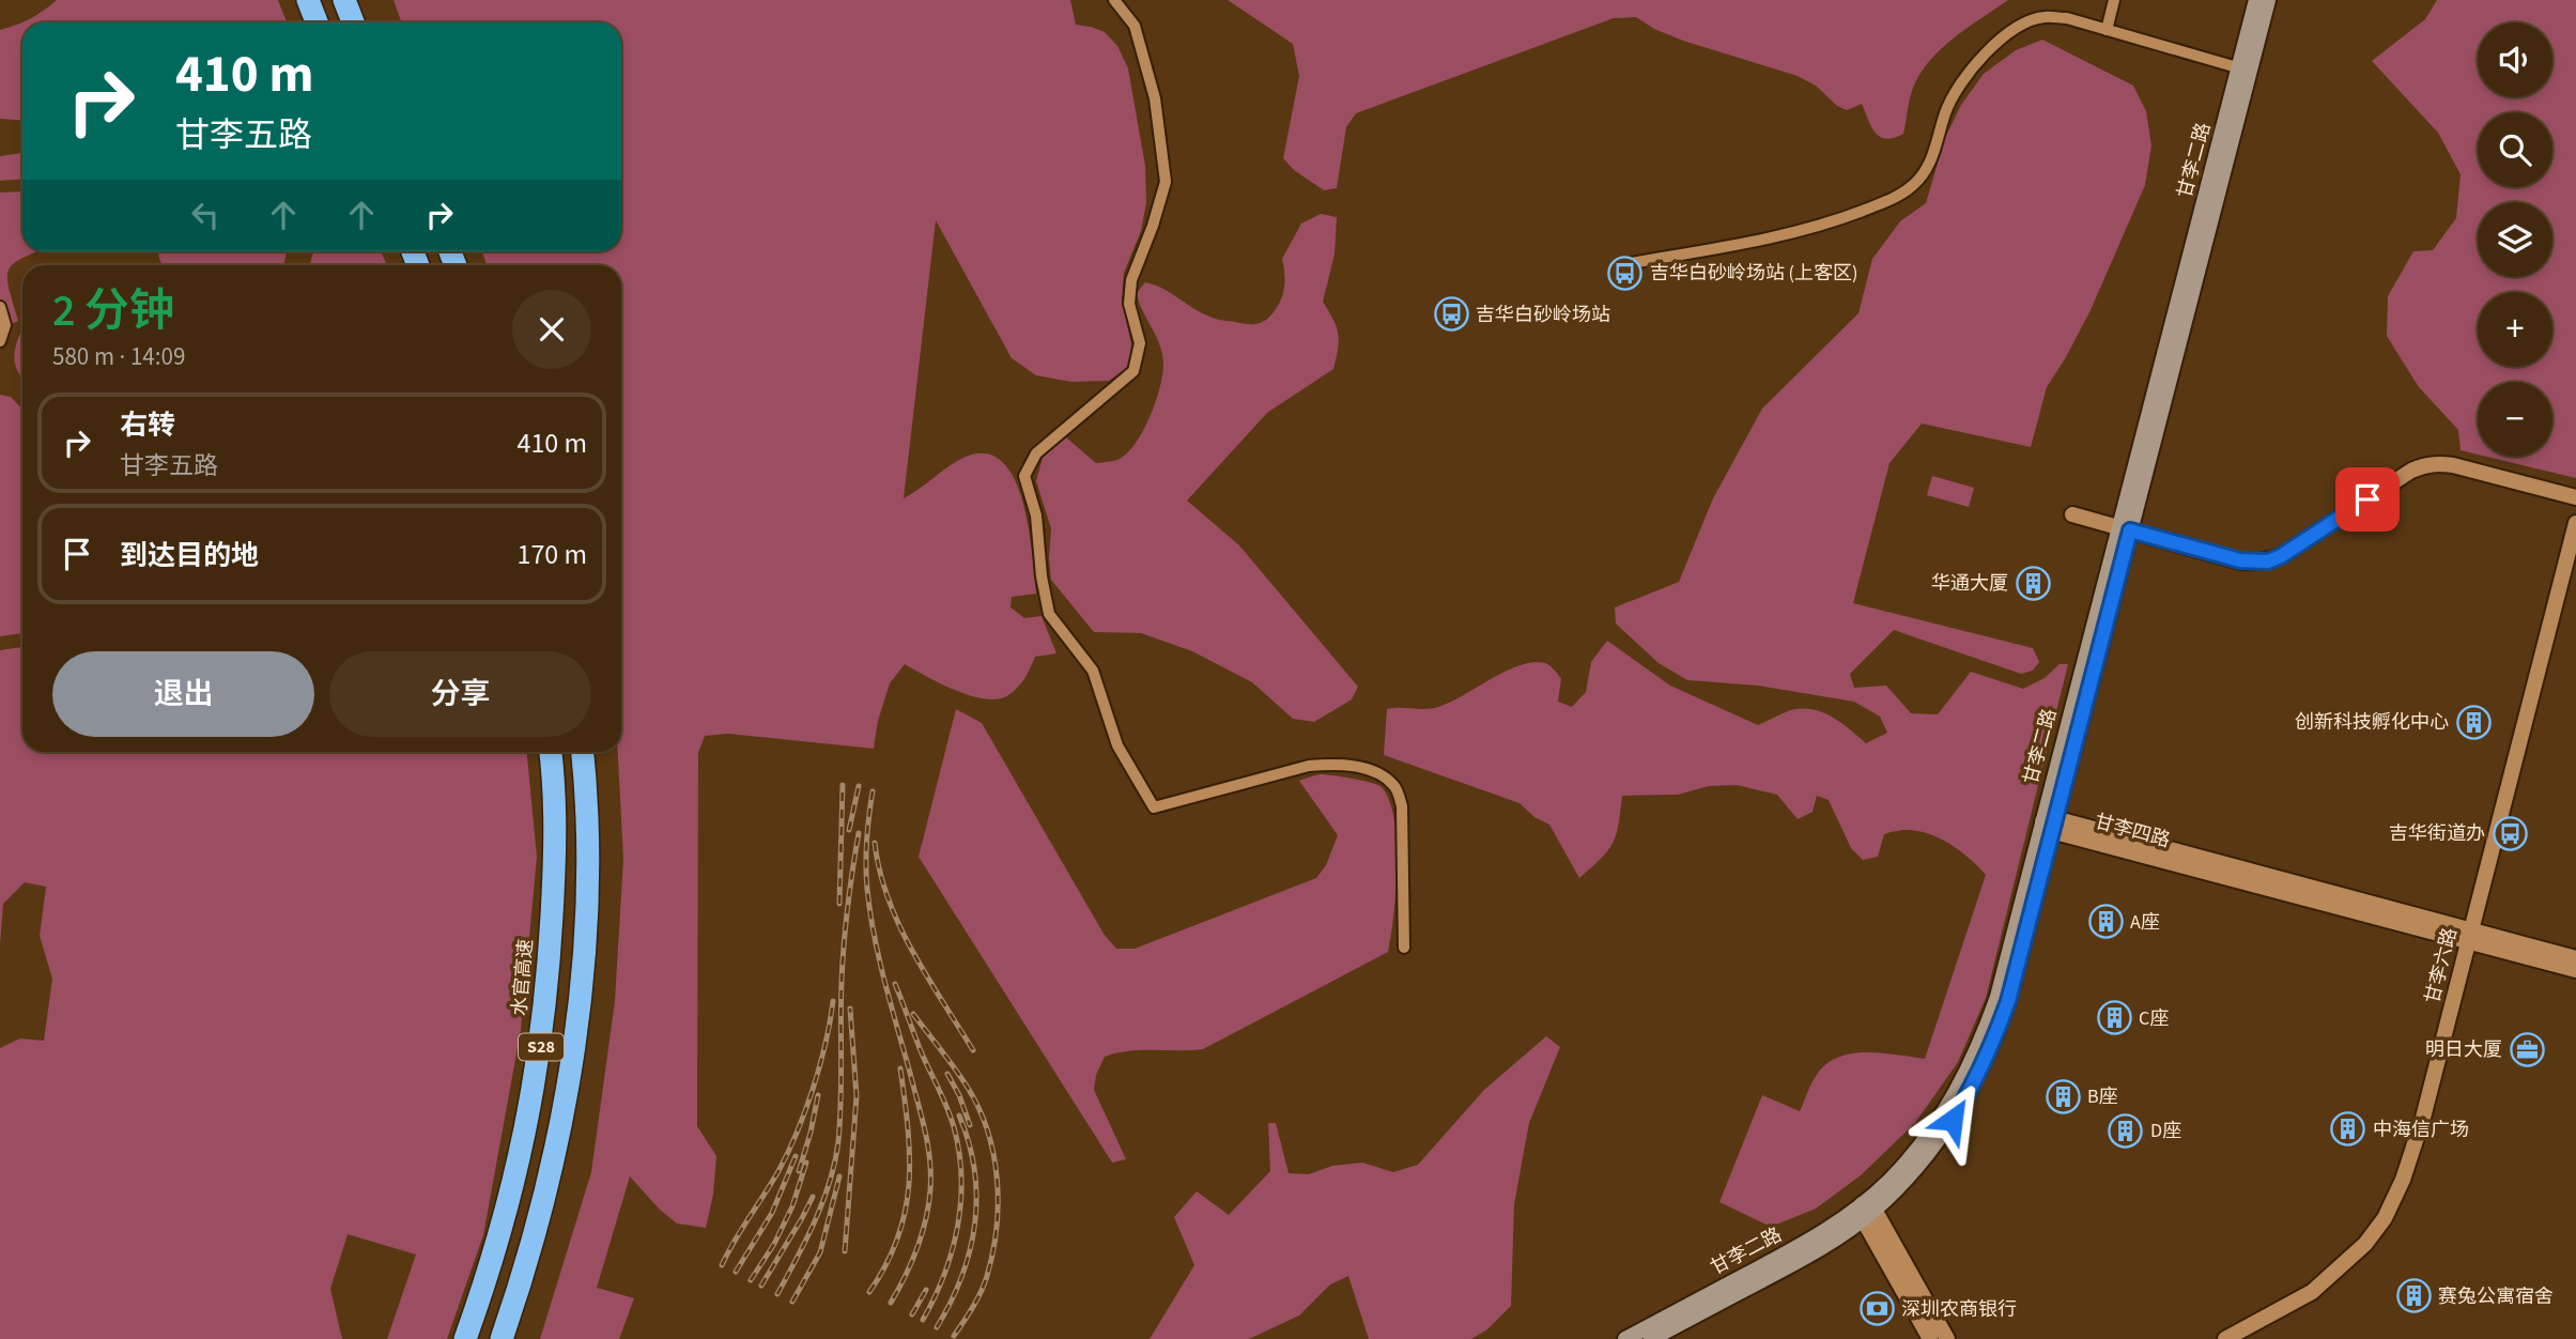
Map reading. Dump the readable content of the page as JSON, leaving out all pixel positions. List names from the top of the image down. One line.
{"streets":{"highway":["水官高速","S28"],"main road":["甘李二路"],"street":["甘李四路","甘李六路"]},"crossings":[["甘李二路","甘李四路"],["甘李四路","甘李六路"]],"places":{"bus stop":["吉华白砂岭场站 (上客区)","吉华白砂岭场站","吉华街道办"],"building":["华通大厦","创新科技孵化中心","A座","C座","B座","中海信广场","D座","赛兔公寓宿舍"],"office":["明日大厦"],"bank":["深圳农商银行"]},"page":{"map_buttons":["+","−"],"turn":["410 m","甘李五路"],"heading":["2 分钟","580 m · 14:09"],"list":[{"name":"右转","note":"甘李五路","value":"410 m"},{"name":"到达目的地","value":"170 m"}],"buttons":["退出","分享"]}}
